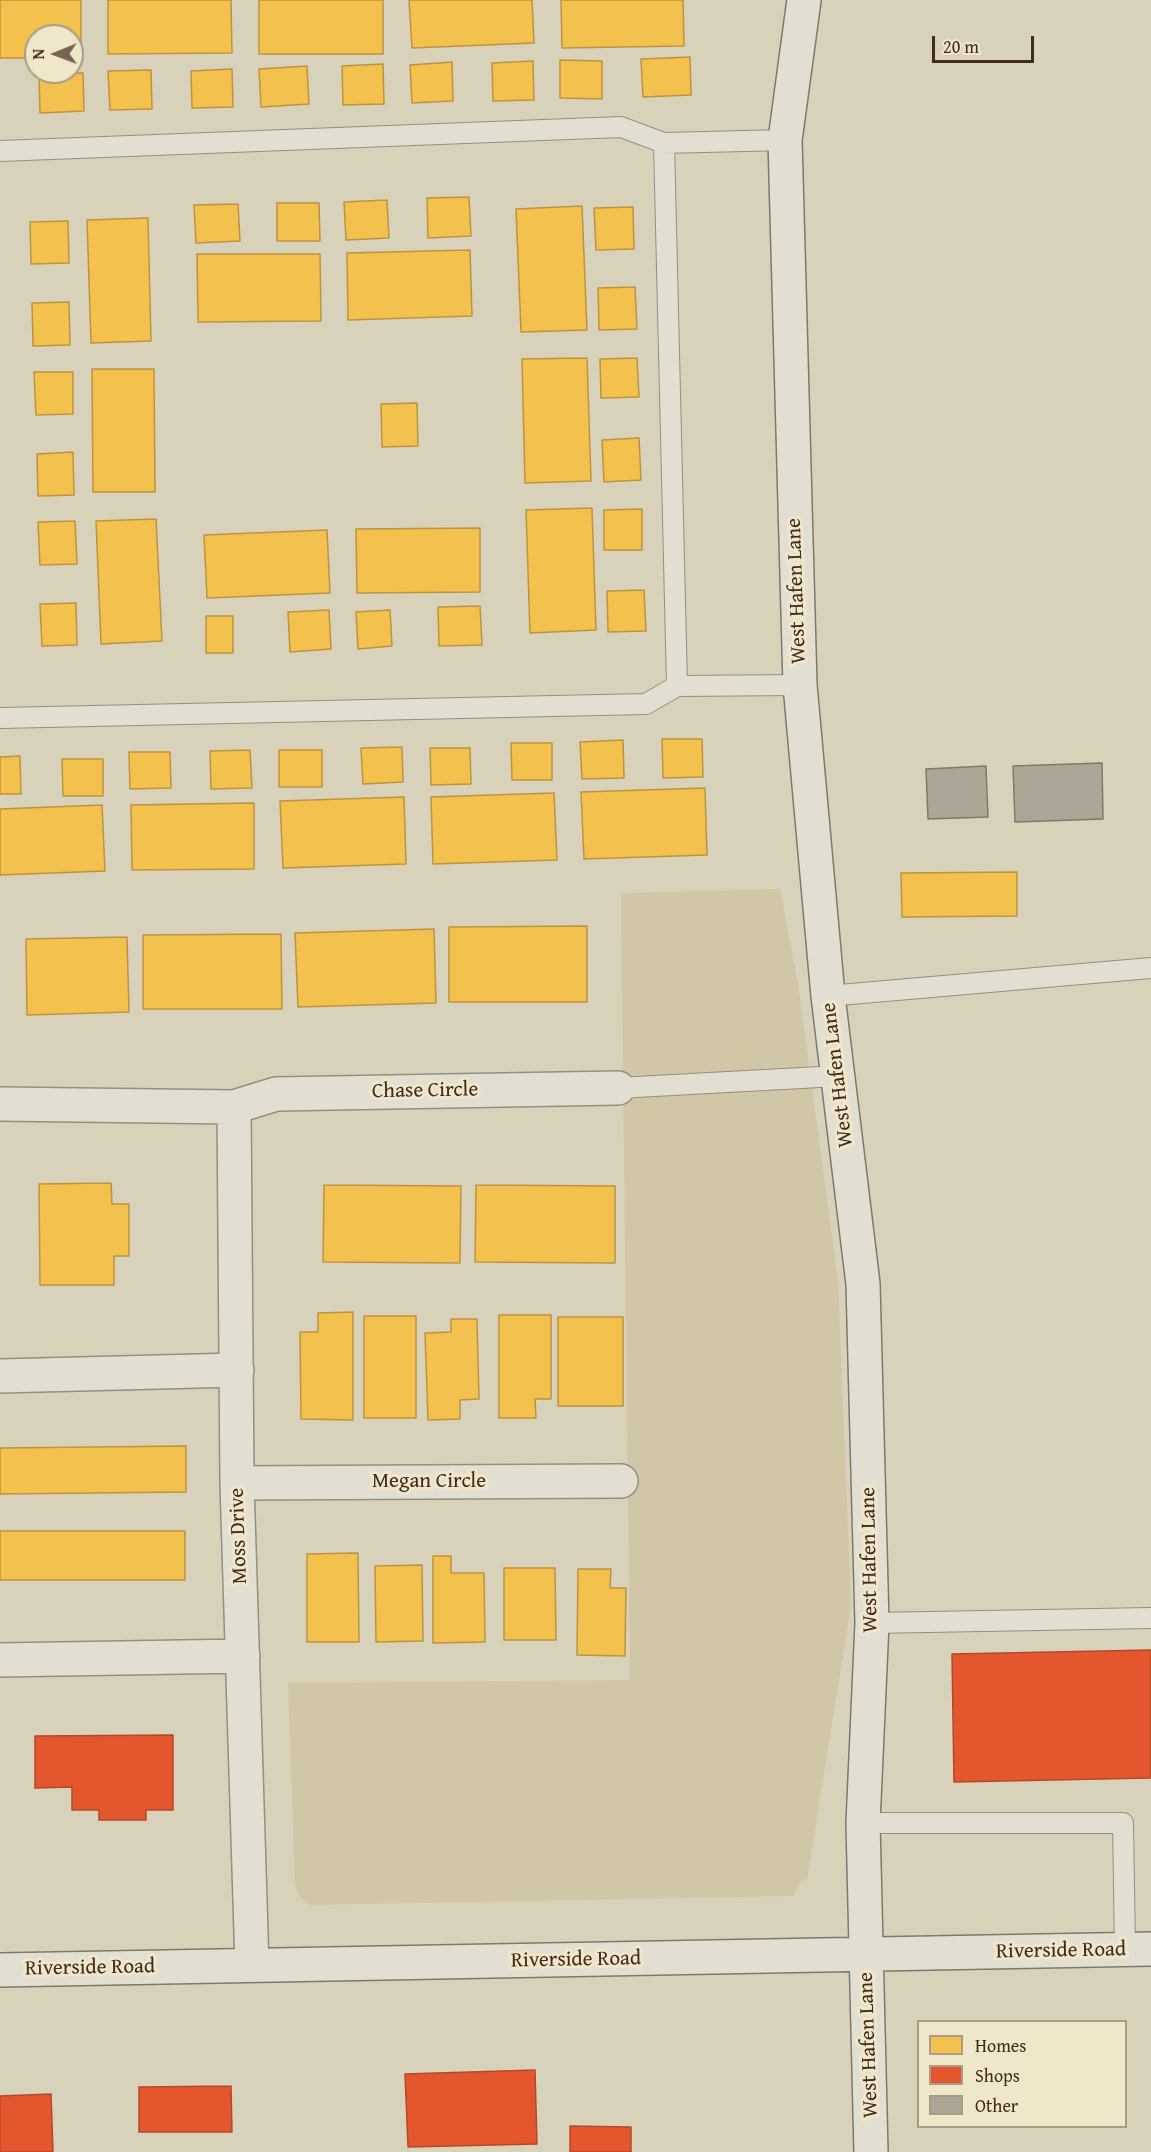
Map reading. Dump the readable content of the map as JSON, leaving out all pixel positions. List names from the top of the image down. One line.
{"streets":{"main road":["West Hafen Lane","Chase Circle","Megan Circle","Moss Drive","Riverside Road"]},"crossings":[["West Hafen Lane","Riverside Road"],["Chase Circle","Moss Drive"],["Megan Circle","Moss Drive"],["Moss Drive","Riverside Road"]],"legend":["Homes","Shops","Other"],"scale_bar":"20 m","north":"left"}
